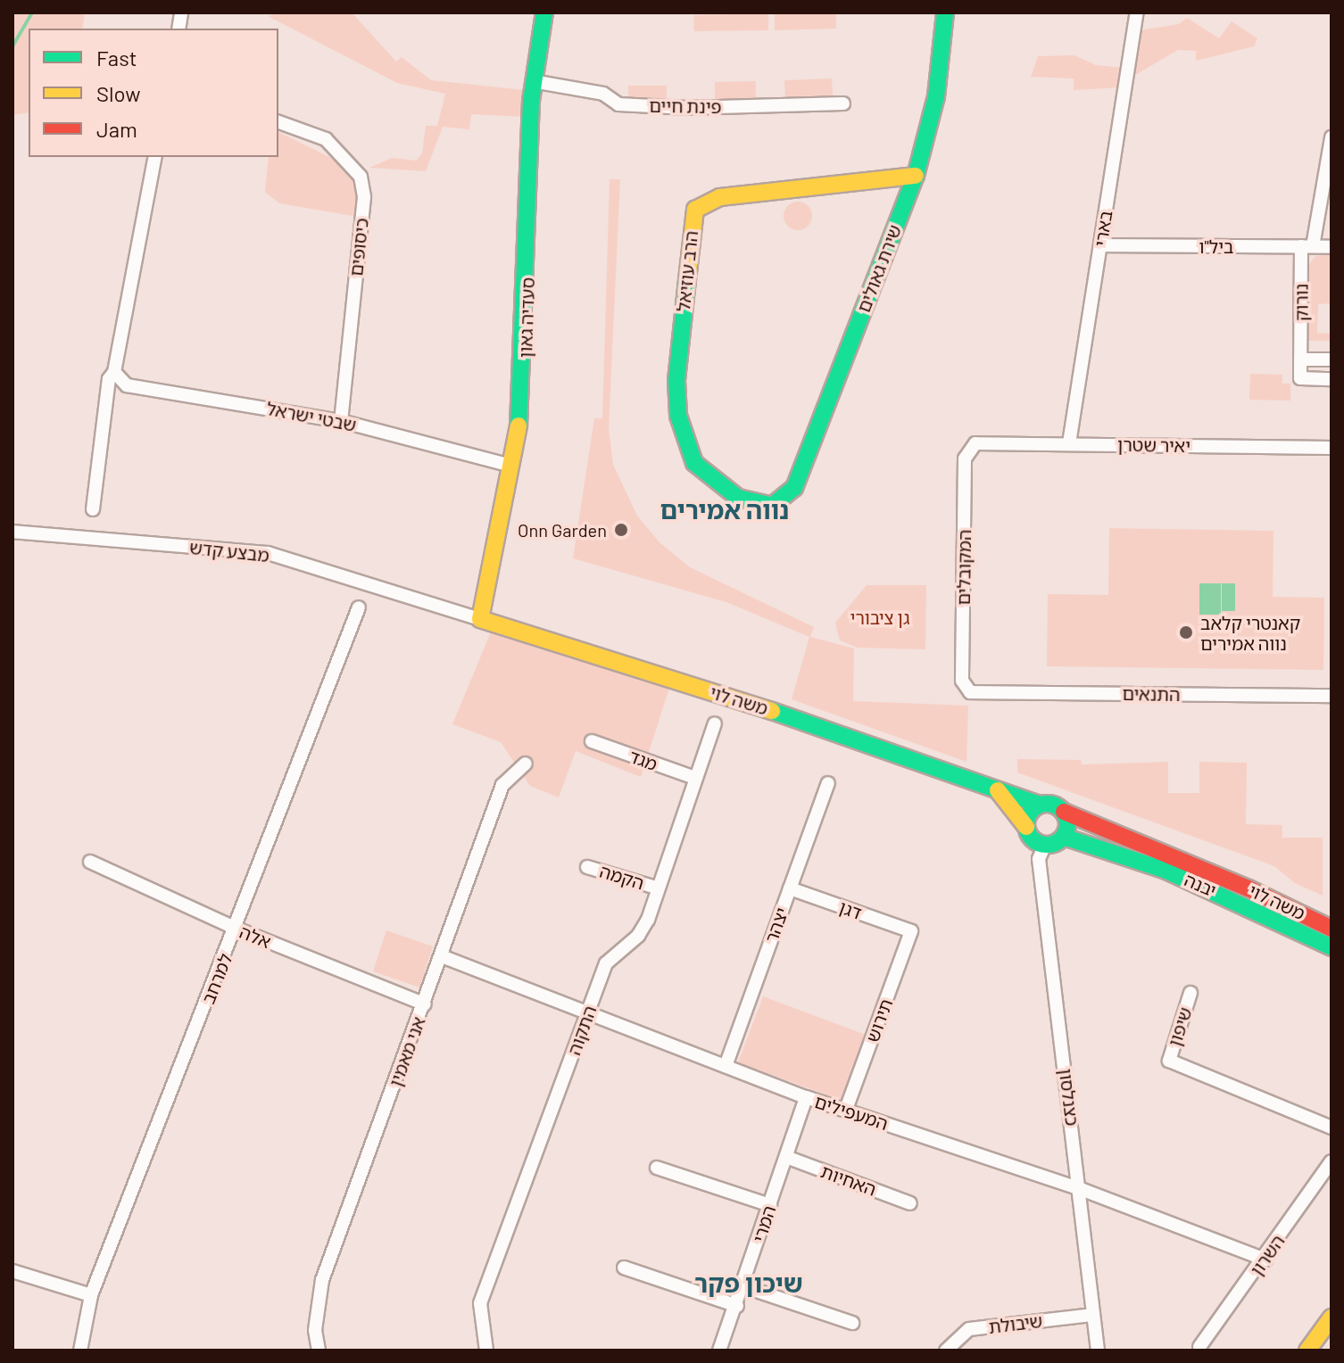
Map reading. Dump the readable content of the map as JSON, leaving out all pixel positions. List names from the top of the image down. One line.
{"streets":{"street":["פינת חיים","בארי","ביל\"ו","כיסופים","שירת גאולים","הרב עוזיאל","נורוק","סעדיה גאון","שבטי ישראל","יאיר שטרן","מבצע קדש","המקובלים","התנאים","משה לוי","מגד","הקמה","יבנה","דגן","יצהר","אלה","למרחב","תירוש","שיפון","התקוה","אני מאמין","כצנלסון","המעפילים","האחיות","המרי","השרון","שיבולת"]},"crossings":[["פינת חיים","סעדיה גאון"],["בארי","ביל\"ו"],["בארי","יאיר שטרן"],["ביל\"ו","נורוק"],["כיסופים","שבטי ישראל"],["שירת גאולים","הרב עוזיאל"],["סעדיה גאון","שבטי ישראל"],["סעדיה גאון","מבצע קדש"],["סעדיה גאון","משה לוי"],["יאיר שטרן","המקובלים"],["מבצע קדש","משה לוי"],["המקובלים","התנאים"],["משה לוי","יבנה"],["משה לוי","כצנלסון"],["מגד","התקוה"],["הקמה","התקוה"],["יבנה","כצנלסון"],["דגן","יצהר"],["דגן","תירוש"],["יצהר","המעפילים"],["אלה","למרחב"],["אלה","אני מאמין"],["תירוש","המעפילים"],["התקוה","המעפילים"],["אני מאמין","המעפילים"],["כצנלסון","המעפילים"],["כצנלסון","שיבולת"],["המעפילים","המרי"],["המעפילים","השרון"],["האחיות","המרי"]],"districts":["נווה אמירים","שיכון פקר"],"parks":["גן ציבורי"],"places":["Onn Garden","קאנטרי קלאב נווה אמירים"],"legend":["Fast","Slow","Jam"]}
